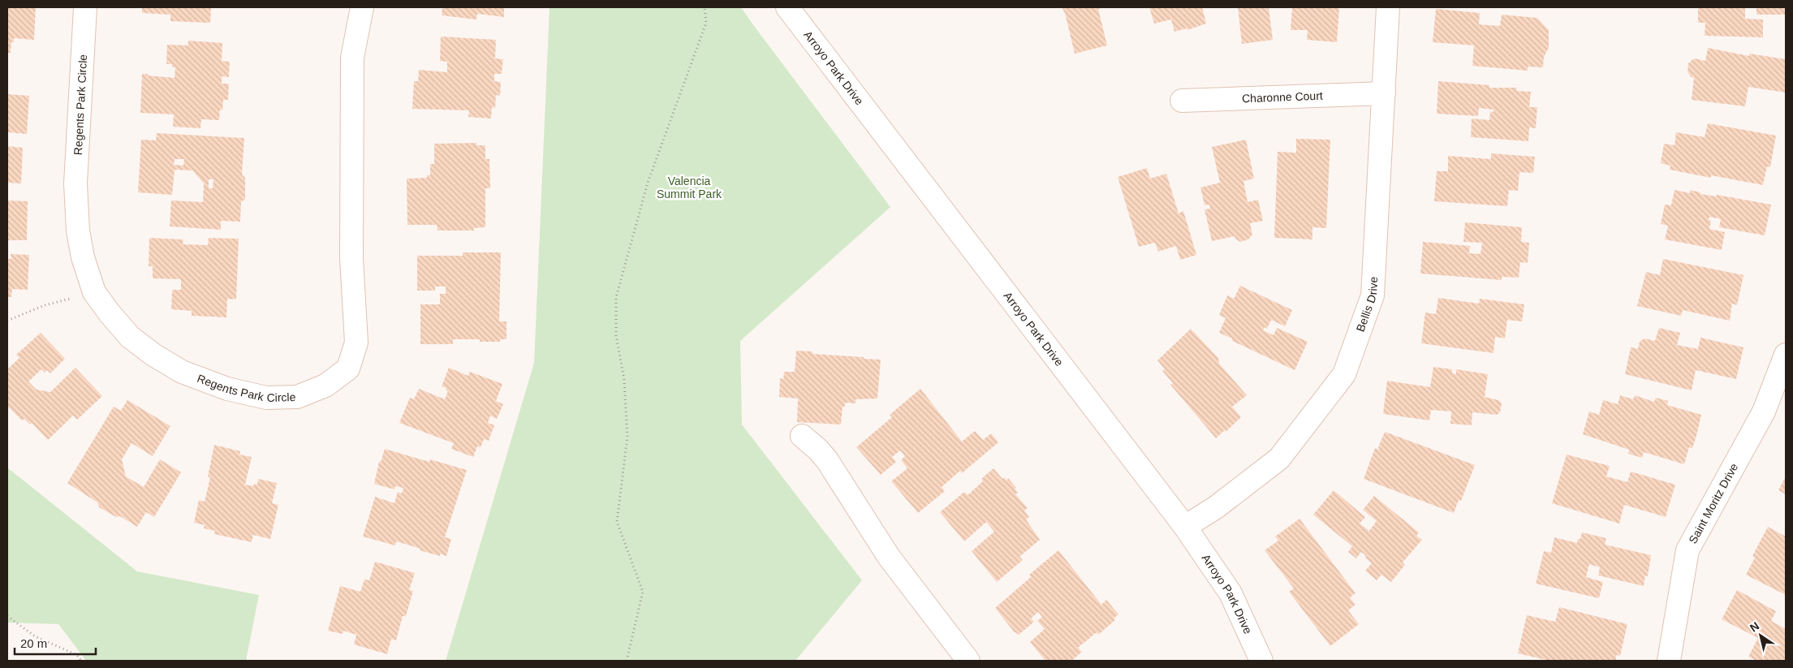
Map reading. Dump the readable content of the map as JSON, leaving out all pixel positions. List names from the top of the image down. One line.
{"streets":{"street":["Arroyo Park Drive","Charonne Court","Regents Park Circle","Bellis Drive","Saint Moritz Drive"]},"crossings":[["Arroyo Park Drive","Bellis Drive"],["Charonne Court","Bellis Drive"]],"parks":["Valencia Summit Park"],"scale_bar":"20 m","north":"top left"}
